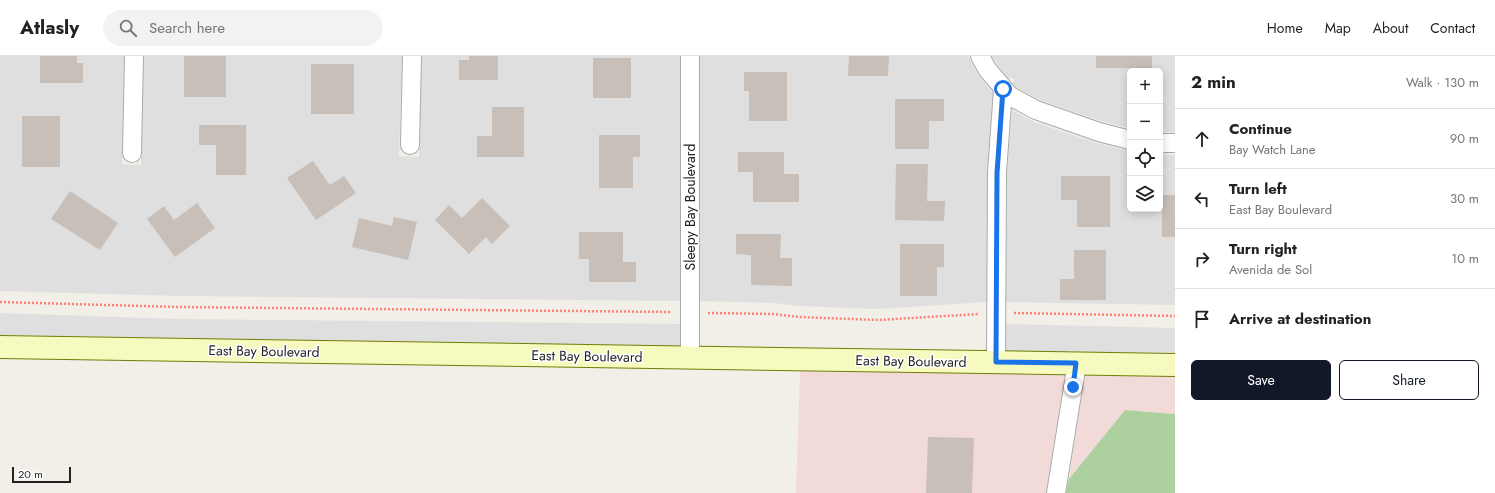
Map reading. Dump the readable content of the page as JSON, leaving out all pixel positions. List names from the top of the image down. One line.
{"streets":{"main road":["East Bay Boulevard"],"street":["Sleepy Bay Boulevard"]},"crossings":[["Sleepy Bay Boulevard","East Bay Boulevard"]],"scale_bar":"20 m","page":{"header":"Atlasly","search":"Search here","nav":["Home","Map","About","Contact"],"heading":["2 min","Walk · 130 m"],"map_buttons":["+","−"],"list":[["Continue","Bay Watch Lane","90 m"],["Turn left","East Bay Boulevard","30 m"],["Turn right","Avenida de Sol","10 m"],"Arrive at destination"],"buttons":["Save","Share"],"scale":"20 m"}}
